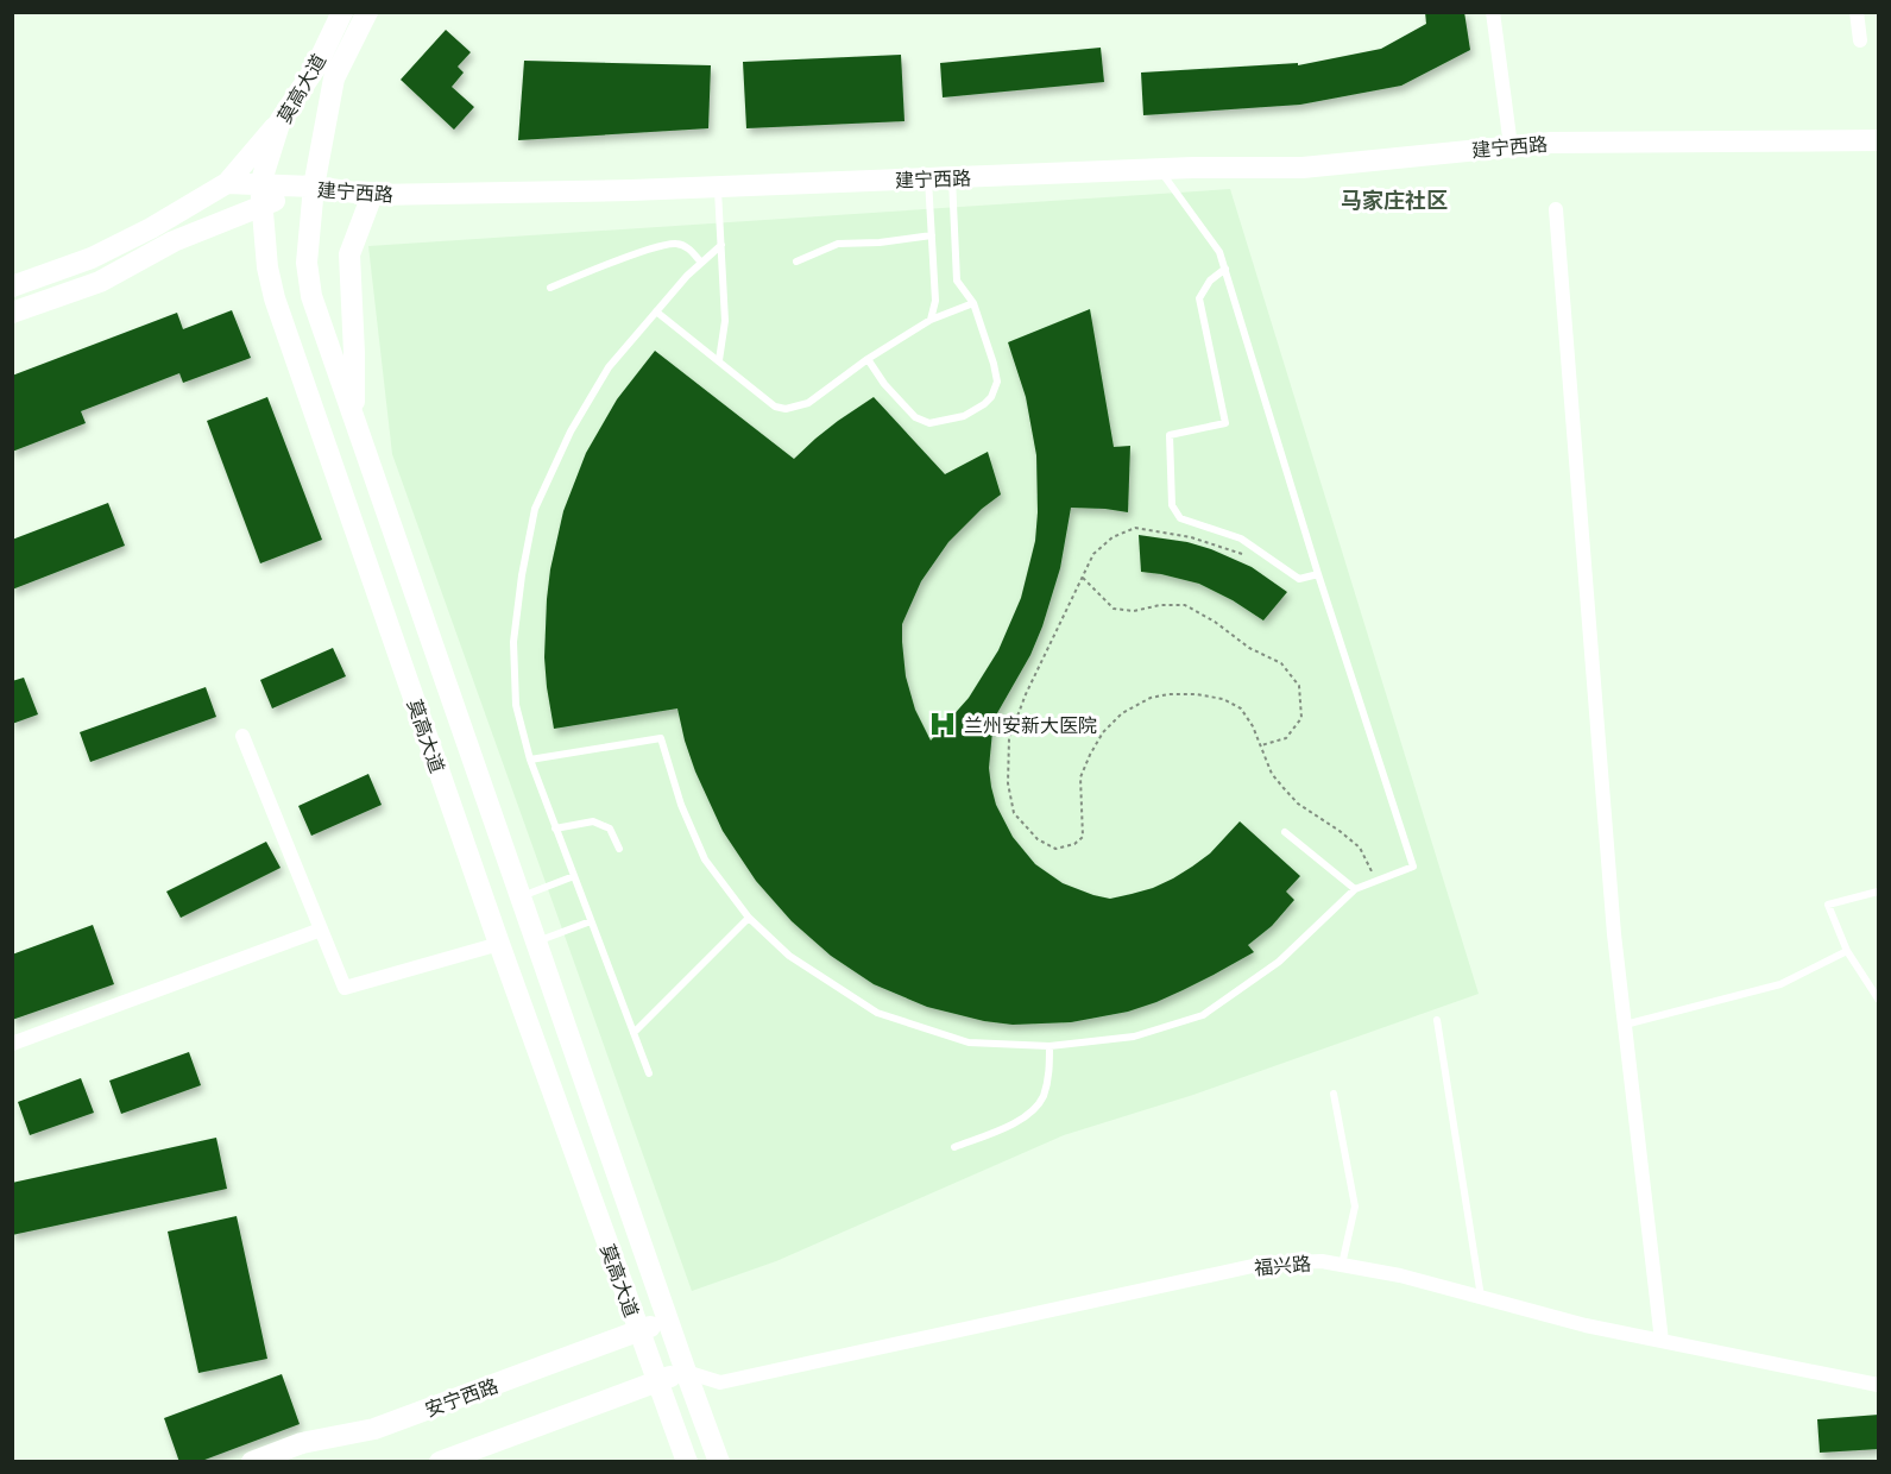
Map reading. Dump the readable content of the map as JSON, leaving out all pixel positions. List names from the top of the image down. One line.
{"streets":{"main road":["莫高大道","建宁西路","安宁西路"],"street":["福兴路"]},"crossings":[["莫高大道","建宁西路"],["莫高大道","福兴路"],["莫高大道","安宁西路"]],"districts":["马家庄社区"],"places":{"hospital":["兰州安新大医院"]}}
